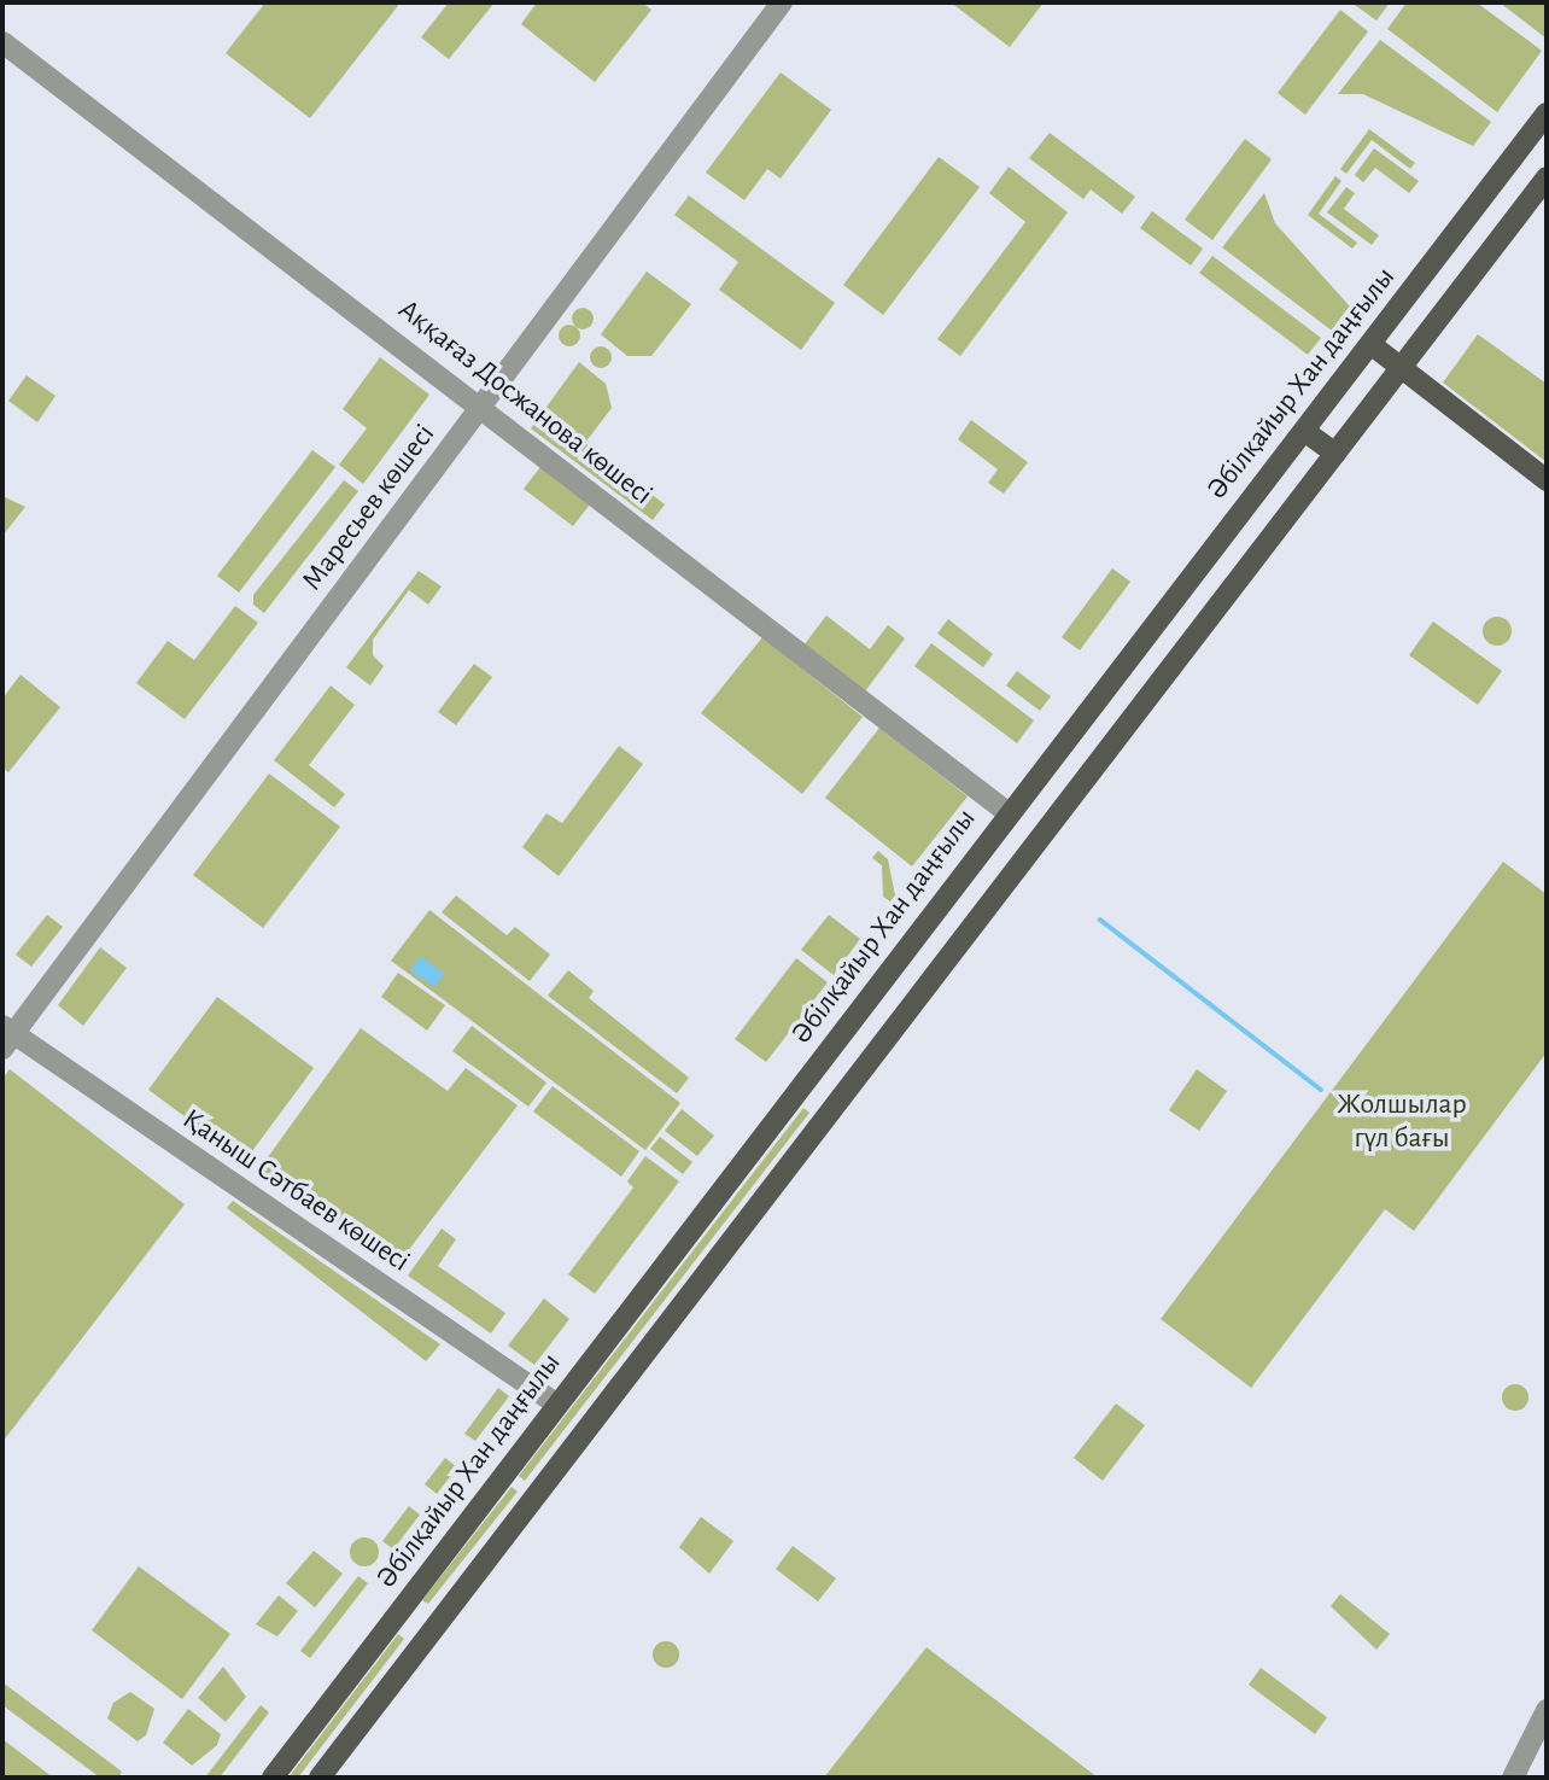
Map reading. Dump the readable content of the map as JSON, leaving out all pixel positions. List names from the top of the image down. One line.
{"streets":{"main road":["Әбілқайыр Хан даңғылы"],"street":["Аққағаз Досжанова көшесі","Маресьев көшесі","Қаныш Сәтбаев көшесі"]},"crossings":[["Әбілқайыр Хан даңғылы","Аққағаз Досжанова көшесі"],["Әбілқайыр Хан даңғылы","Қаныш Сәтбаев көшесі"],["Аққағаз Досжанова көшесі","Маресьев көшесі"],["Маресьев көшесі","Қаныш Сәтбаев көшесі"]],"parks":["Жолшылар гүл бағы"]}
